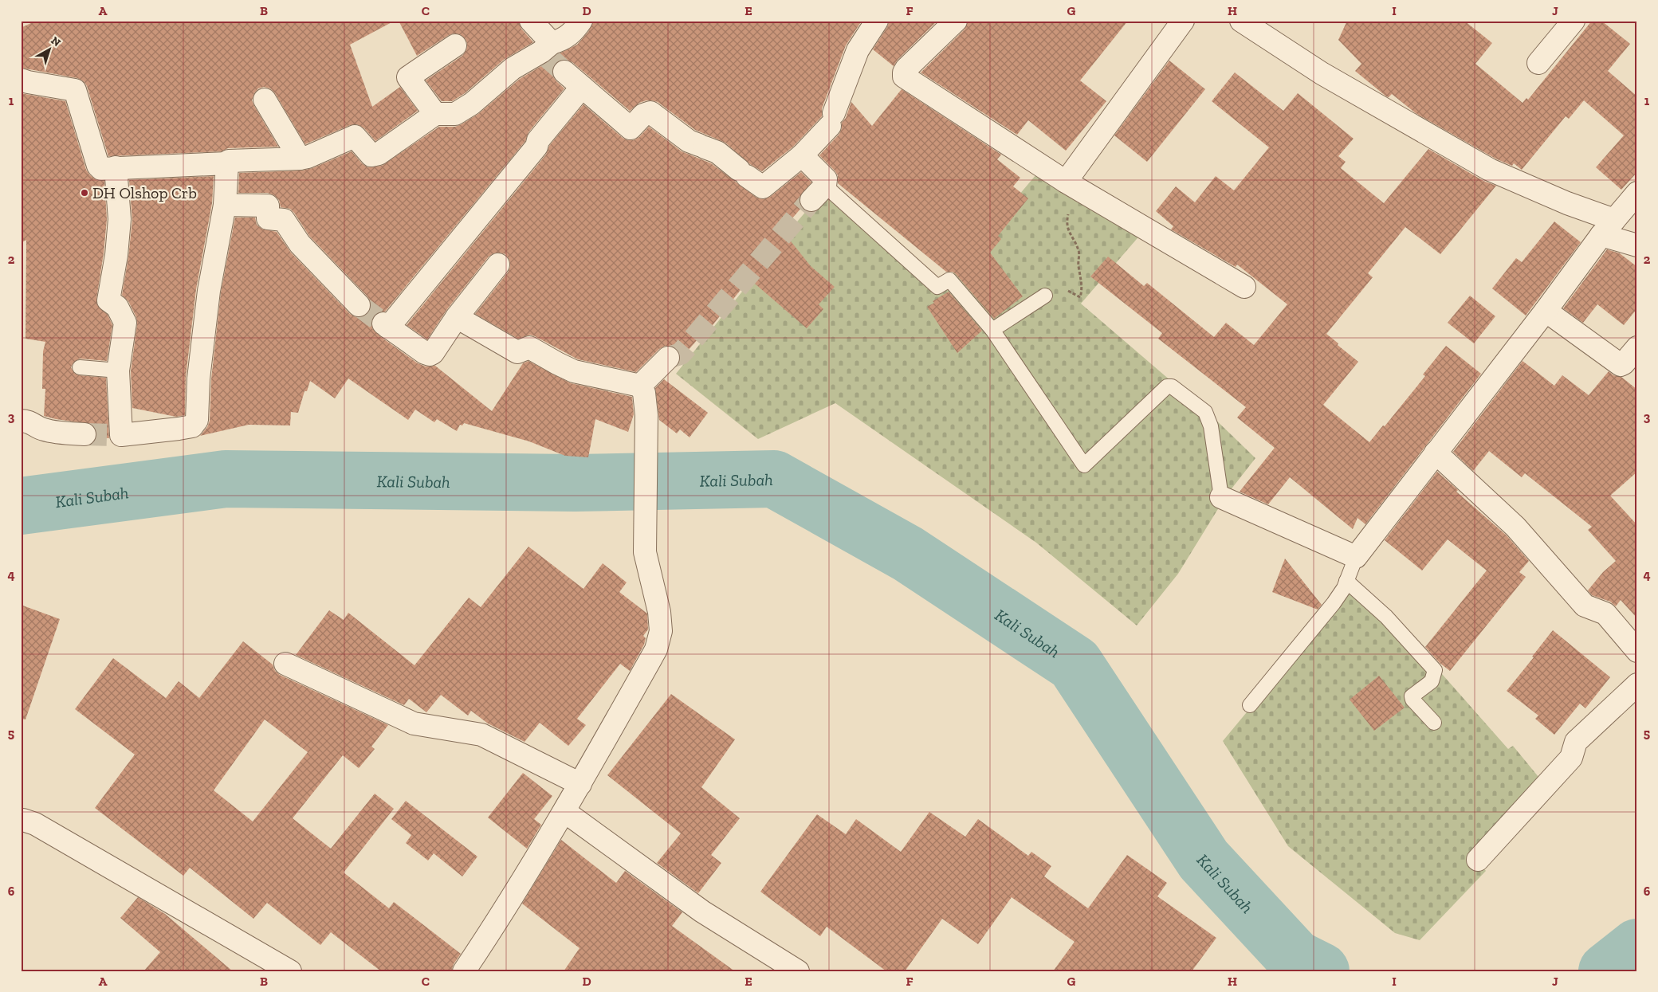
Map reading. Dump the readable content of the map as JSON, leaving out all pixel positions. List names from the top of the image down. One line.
{"water":["Kali Subah"],"places":["DH Olshop Crb"],"north":"top right","grid":{"columns":["A","B","C","D","E","F","G","H","I","J"],"rows":["1","2","3","4","5","6"]}}
